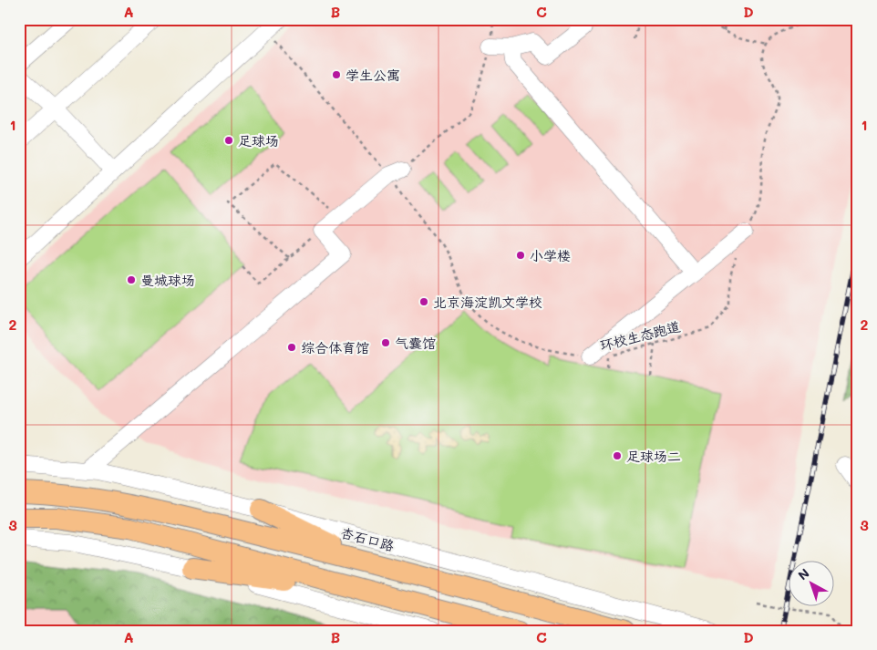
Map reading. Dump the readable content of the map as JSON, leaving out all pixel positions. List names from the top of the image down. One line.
{"streets":{"main road":["杏石口路"],"path":["环校生态跑道"]},"places":["学生公寓","足球场","小学楼","曼城球场","北京海淀凯文学校","气囊馆","综合体育馆","足球场二"],"north":"top left","grid":{"columns":["A","B","C","D"],"rows":["1","2","3"]}}
